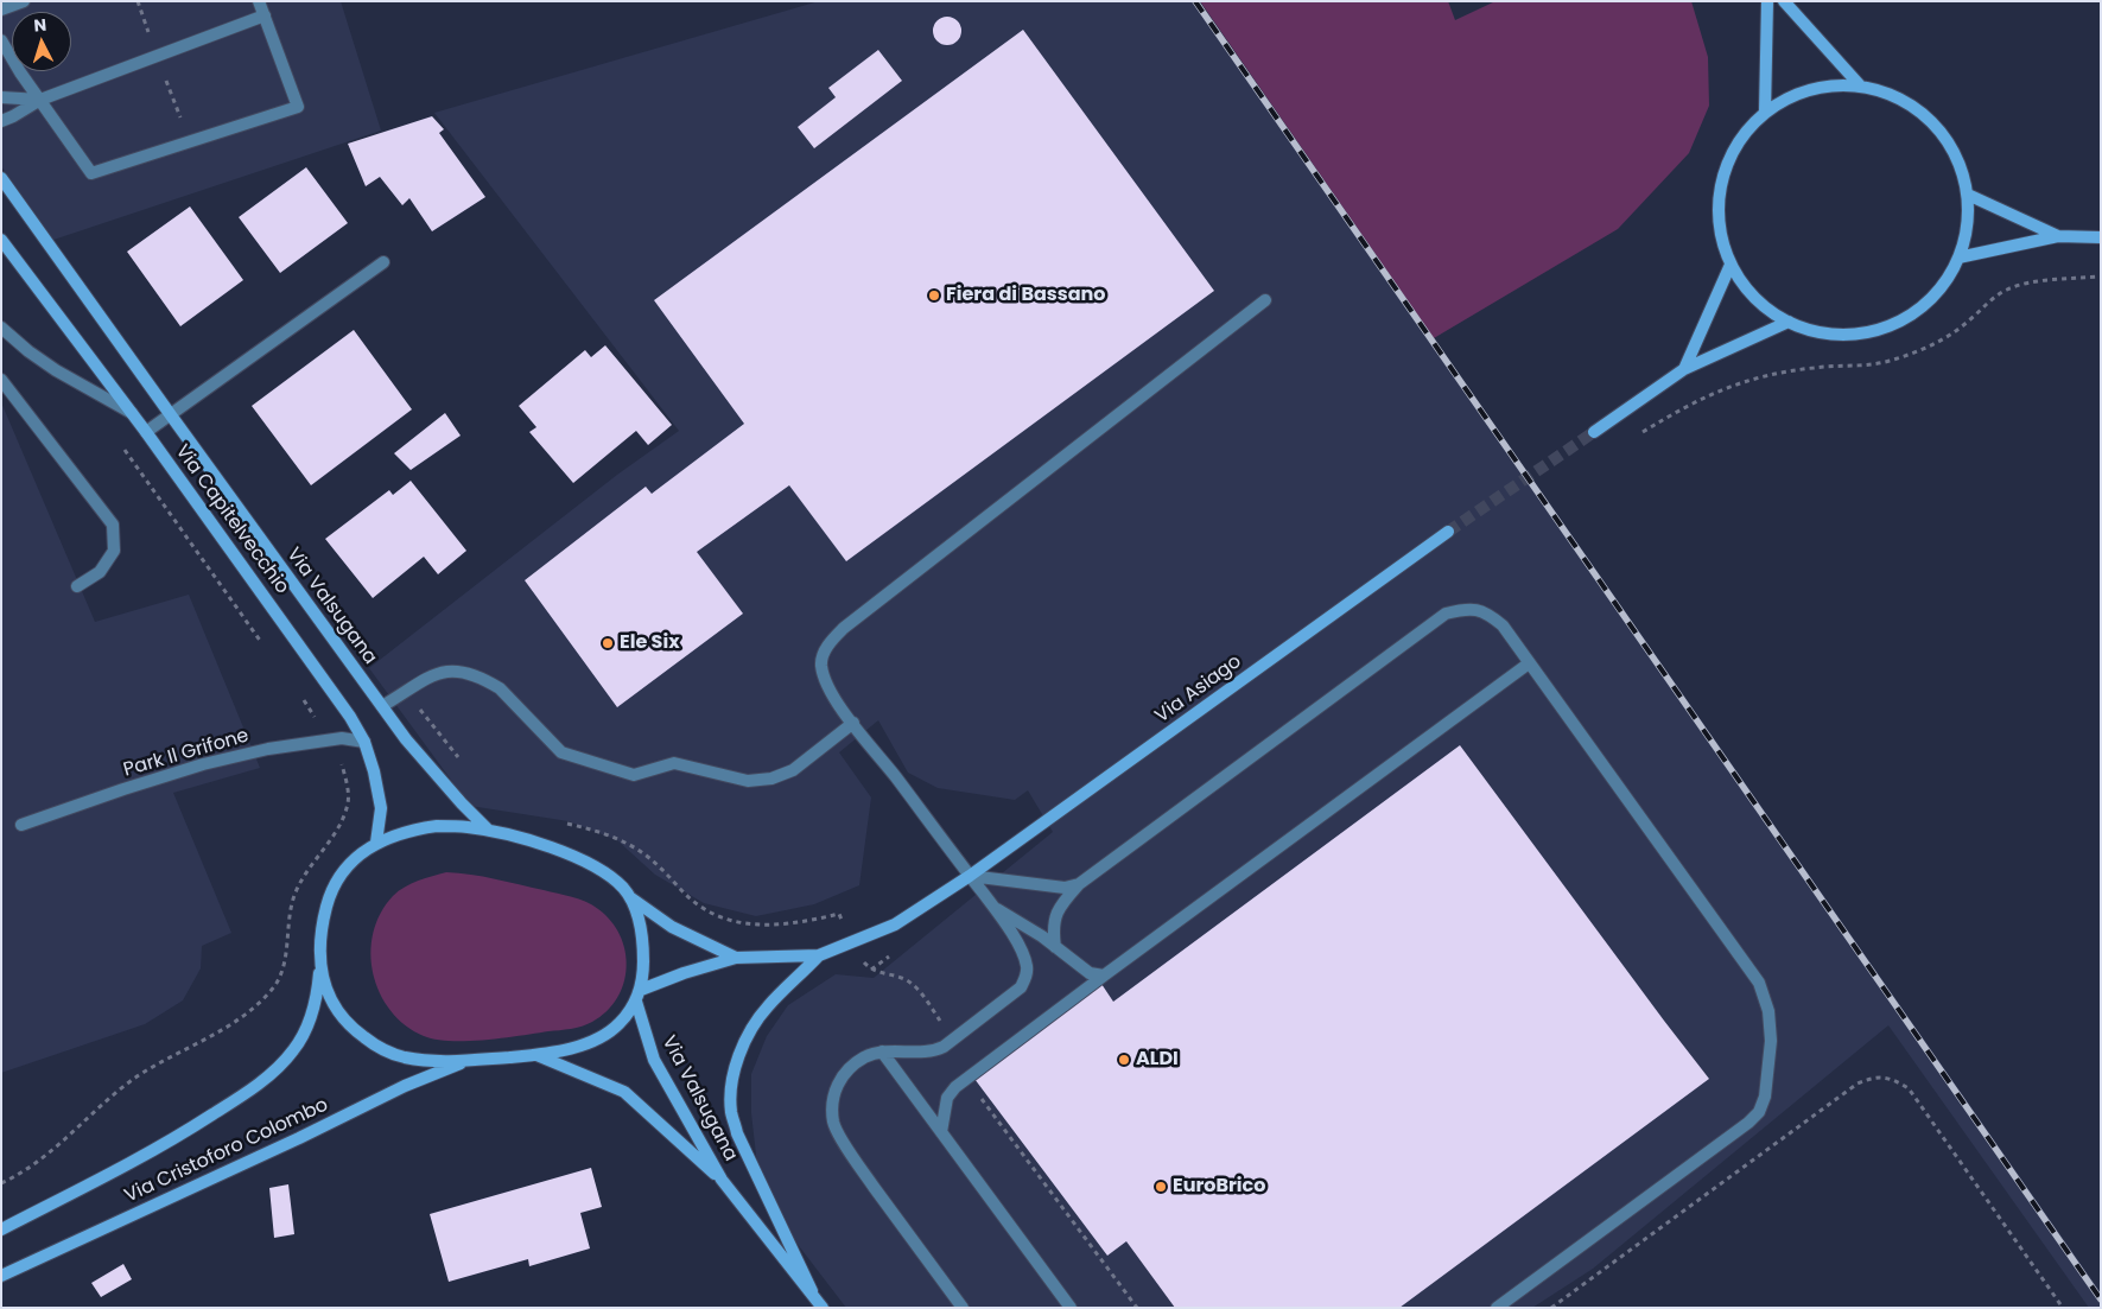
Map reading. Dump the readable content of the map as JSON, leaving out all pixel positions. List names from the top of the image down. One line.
{"streets":{"main road":["Via Capitelvecchio","Via Valsugana","Via Asiago","Via Cristoforo Colombo"],"lane":["Park Il Grifone"]},"crossings":[["Via Capitelvecchio","Park Il Grifone"]],"places":["Fiera di Bassano","Ele Six","ALDI","EuroBrico"],"north":"top"}
